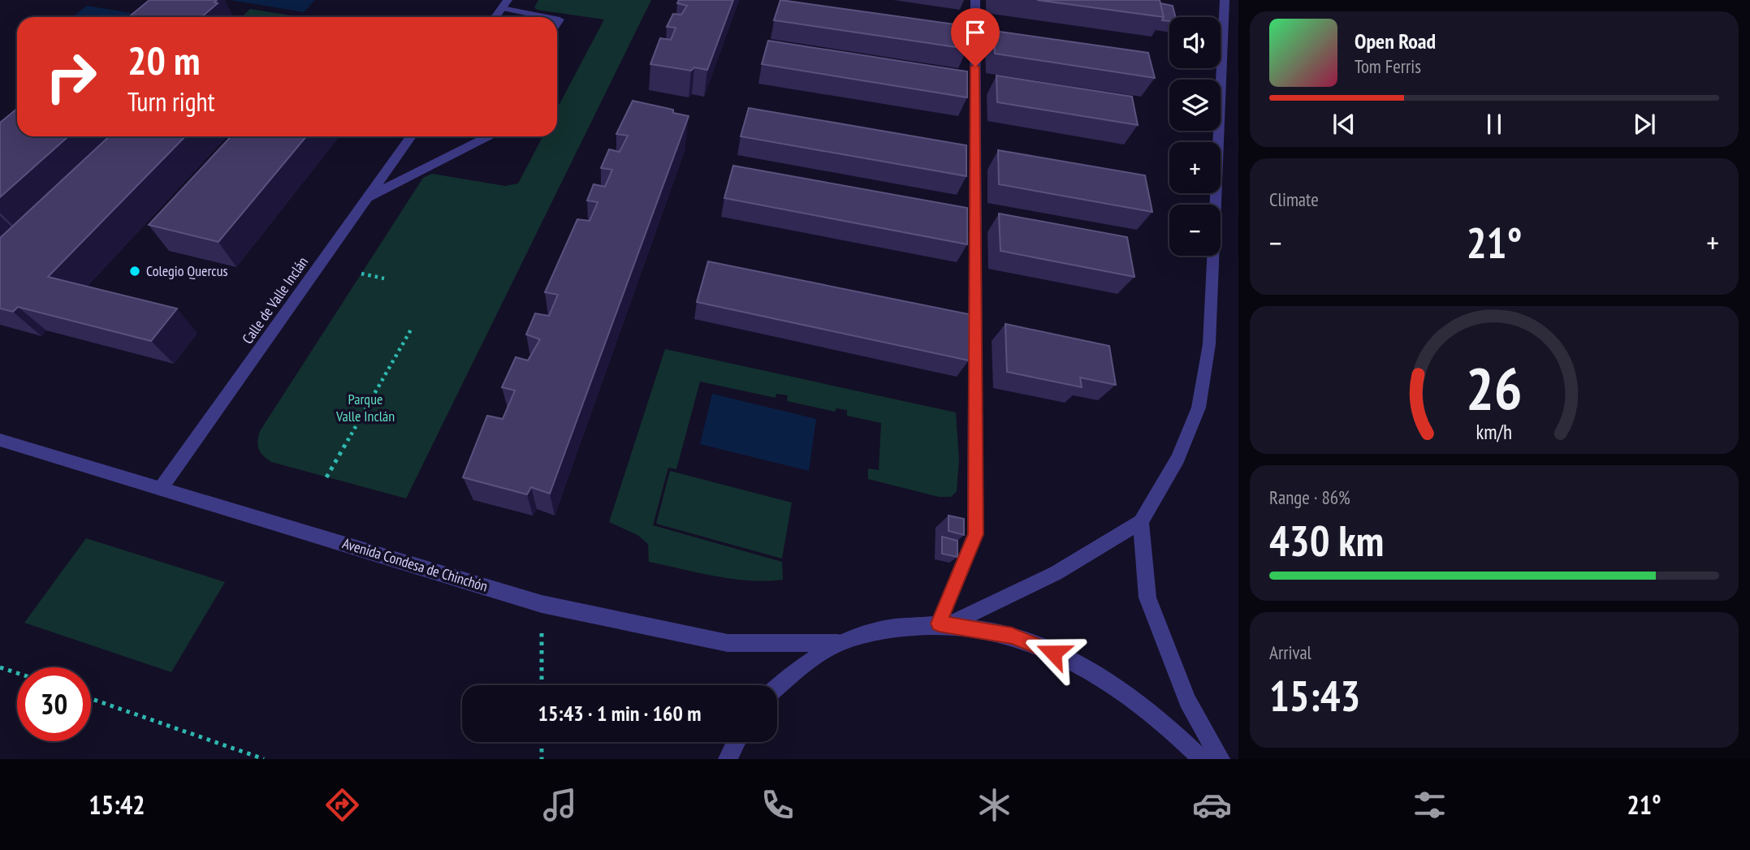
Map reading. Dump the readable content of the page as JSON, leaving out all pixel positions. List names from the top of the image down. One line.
{"streets":{"street":["Calle de Valle Inclán","Avenida Condesa de Chinchón"]},"crossings":[["Calle de Valle Inclán","Avenida Condesa de Chinchón"]],"parks":["Parque Valle Inclán"],"places":["Colegio Quercus"],"page":{"map_buttons":["+","−"],"turn":["20 m","Turn right"],"song":["Open Road","Tom Ferris"],"tile":["Climate",["Range · 86%","430 km"],["Arrival","15:43"]],"heat":["−","21°","+"],"limit":"30","trip":"15:43 · 1 min · 160 m","tabs":["15:42","21°"],"gauge":["26","km/h"]}}
